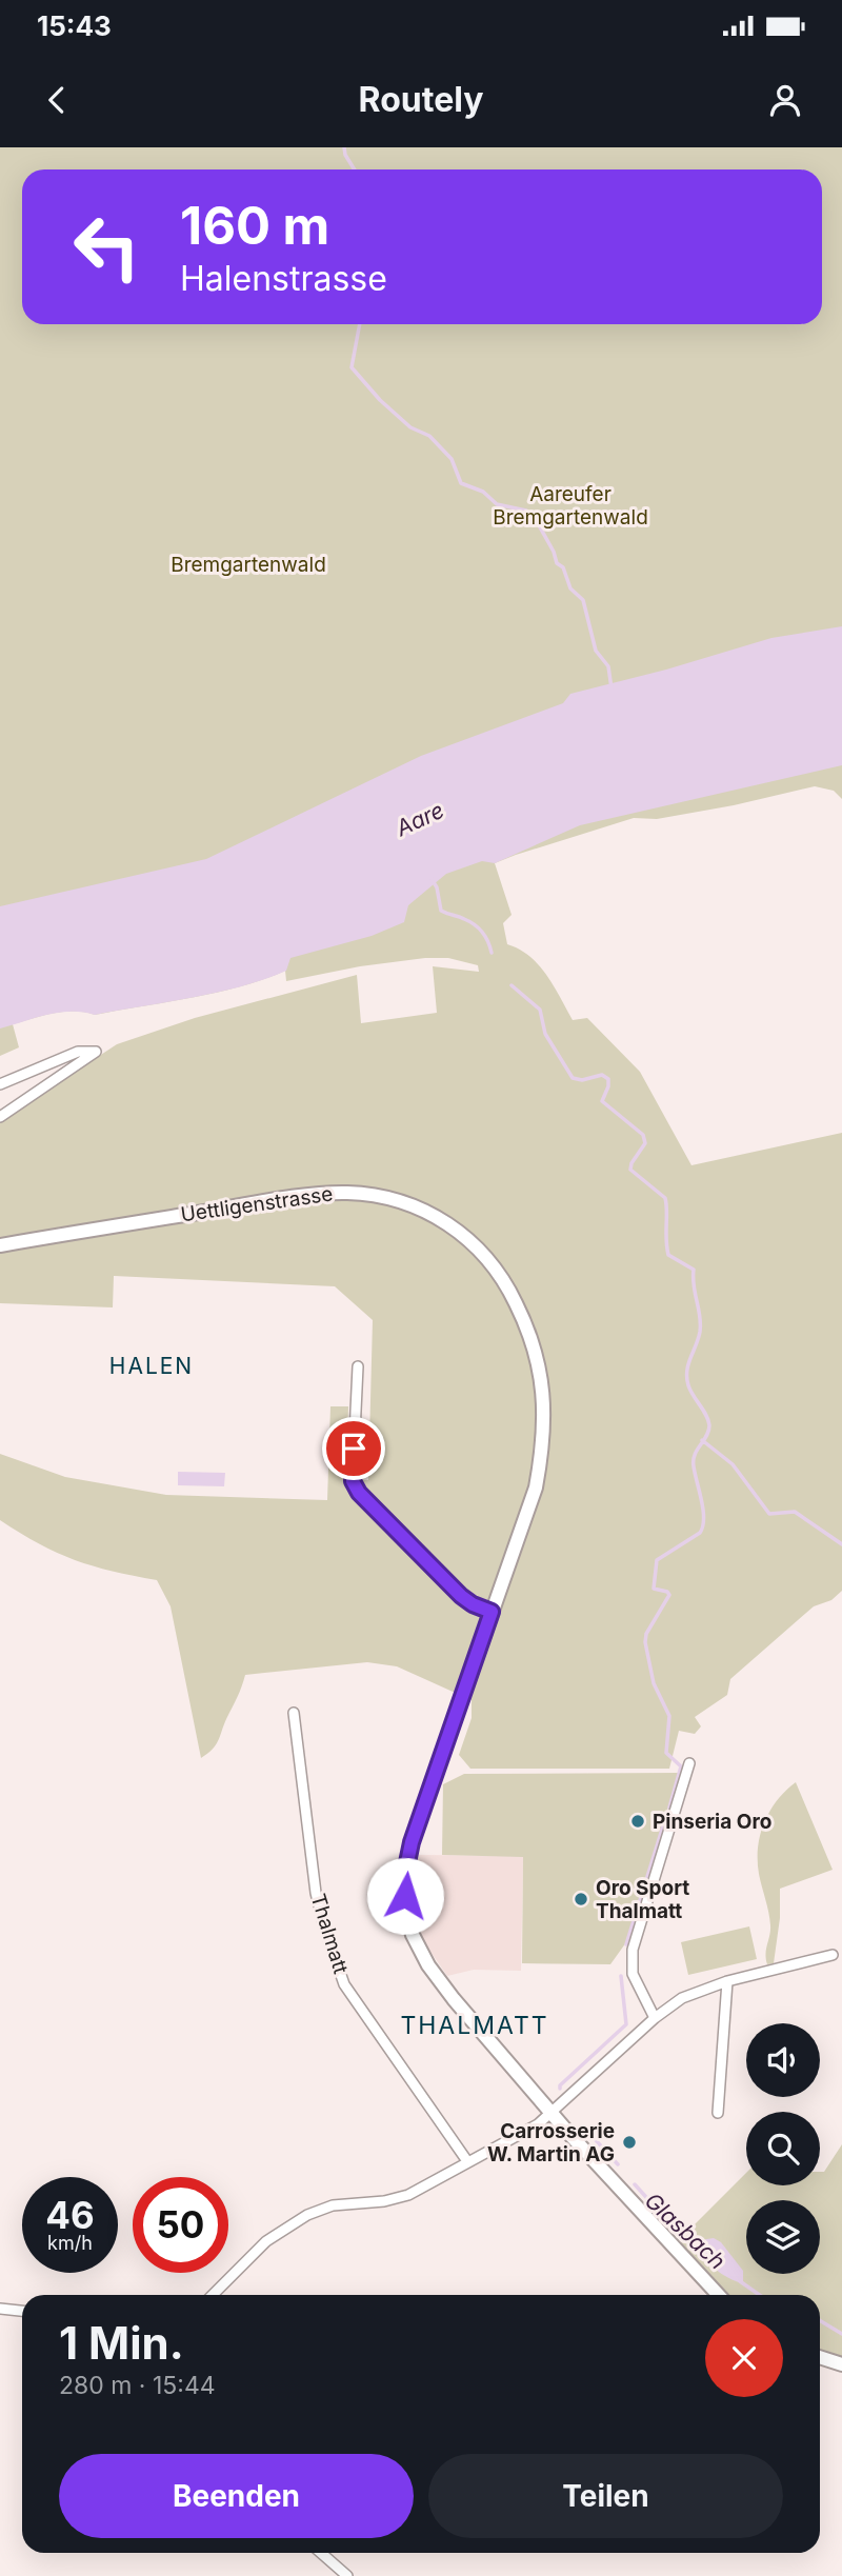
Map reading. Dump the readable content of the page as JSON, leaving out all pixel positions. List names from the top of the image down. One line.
{"streets":{"main road":["Uettligenstrasse"],"street":["Thalmatt"]},"districts":["HALEN","THALMATT"],"water":["Aare","Glasbach"],"parks":["Aareufer Bremgartenwald","Bremgartenwald"],"places":["Pinseria Oro","Oro Sport Thalmatt","Carrosserie W. Martin AG"],"page":{"status":"15:43","header":"Routely","turn":["160 m","Halenstrasse"],"speed":"46 km/h","limit":"50","heading":["1 Min.","280 m · 15:44"],"buttons":["Beenden","Teilen"]}}
